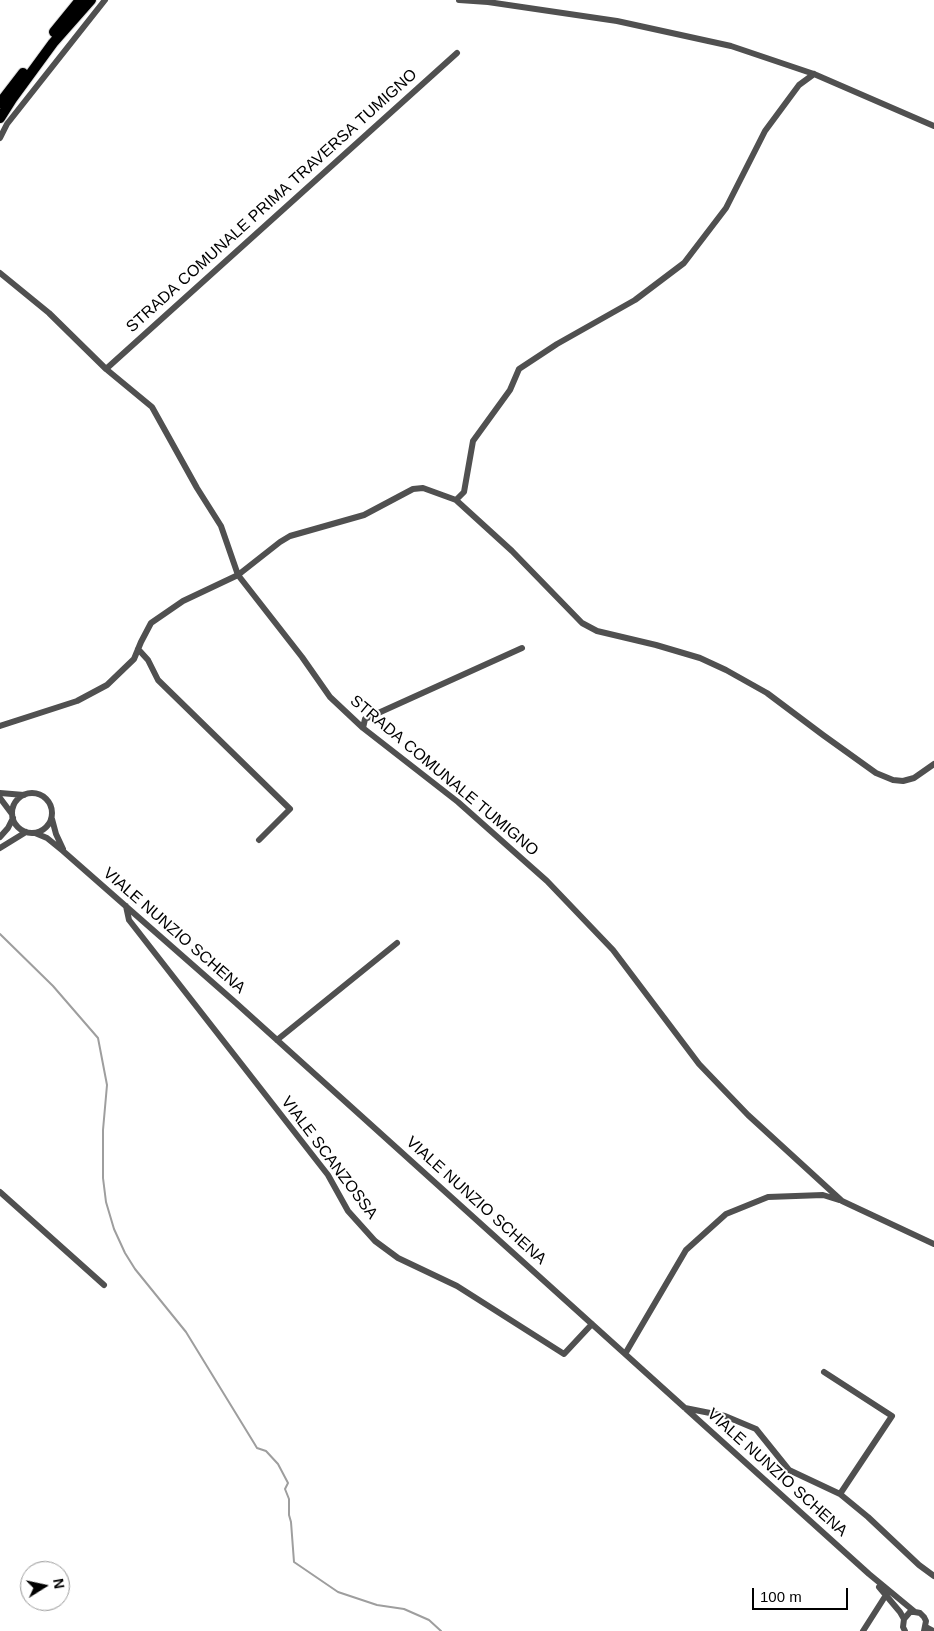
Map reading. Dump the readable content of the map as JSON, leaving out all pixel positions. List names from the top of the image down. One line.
{"streets":{"street":["STRADA COMUNALE PRIMA TRAVERSA TUMIGNO","STRADA COMUNALE TUMIGNO","VIALE NUNZIO SCHENA","VIALE SCANZOSSA"]},"crossings":[["STRADA COMUNALE PRIMA TRAVERSA TUMIGNO","STRADA COMUNALE TUMIGNO"],["VIALE NUNZIO SCHENA","VIALE SCANZOSSA"]],"scale_bar":"100 m","north":"right"}
